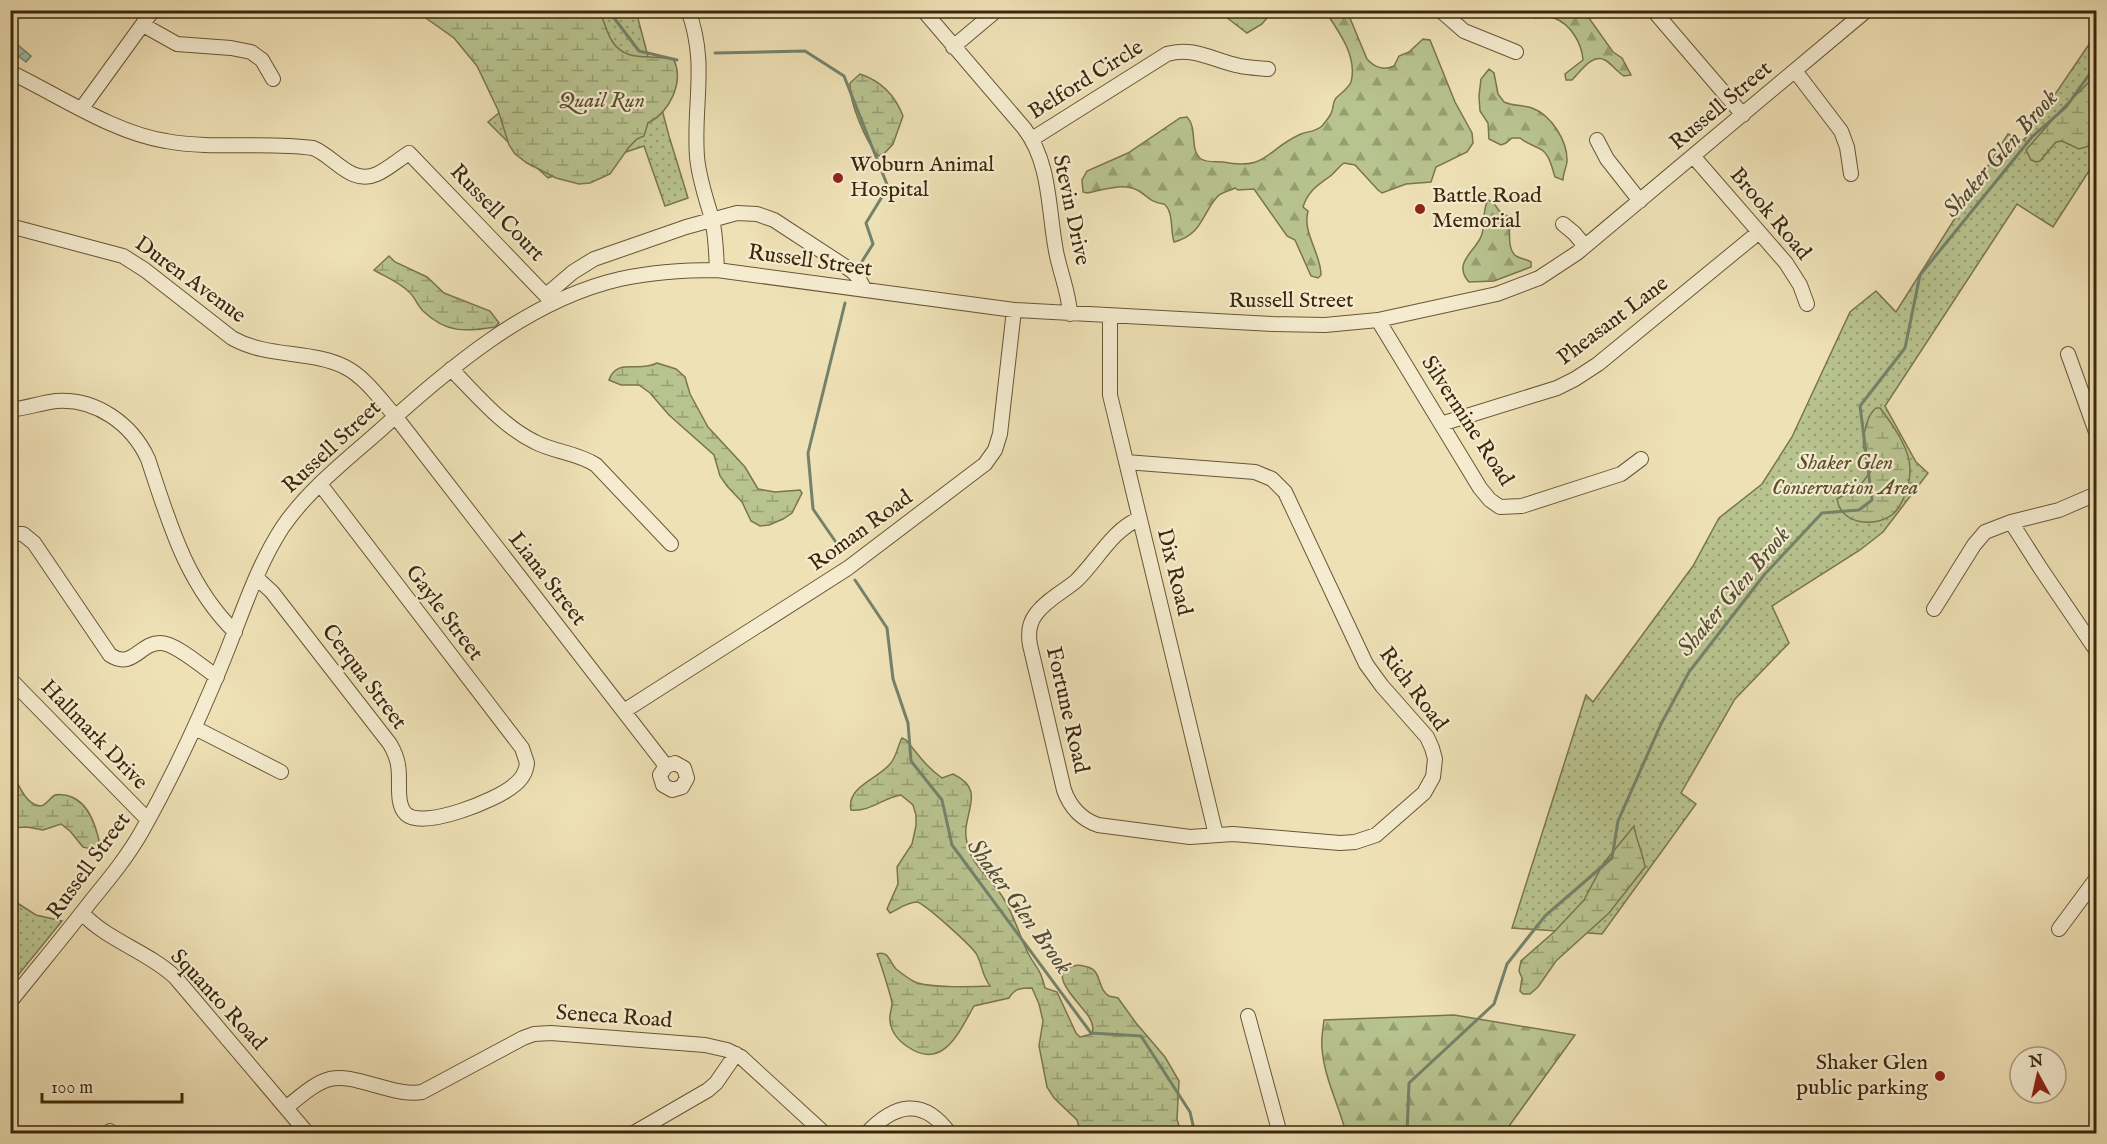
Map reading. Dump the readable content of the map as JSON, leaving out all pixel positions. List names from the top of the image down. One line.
{"streets":{"street":["Belford Circle","Russell Street","Stevin Drive","Russell Court","Brook Road","Duren Avenue","Pheasant Lane","Silvermine Road","Roman Road","Dix Road","Liana Street","Gayle Street","Cerqua Street","Rich Road","Fortune Road","Hallmark Drive","Squanto Road","Seneca Road"]},"crossings":[["Belford Circle","Stevin Drive"],["Russell Street","Stevin Drive"],["Russell Street","Russell Court"],["Russell Street","Brook Road"],["Russell Street","Duren Avenue"],["Russell Street","Silvermine Road"],["Russell Street","Roman Road"],["Russell Street","Dix Road"],["Russell Street","Liana Street"],["Russell Street","Gayle Street"],["Russell Street","Cerqua Street"],["Russell Street","Hallmark Drive"],["Russell Street","Squanto Road"],["Brook Road","Pheasant Lane"],["Duren Avenue","Liana Street"],["Pheasant Lane","Silvermine Road"],["Roman Road","Liana Street"],["Dix Road","Rich Road"],["Dix Road","Fortune Road"],["Gayle Street","Cerqua Street"],["Rich Road","Fortune Road"],["Squanto Road","Seneca Road"]],"water":["Shaker Glen Brook"],"parks":["Quail Run","Shaker Glen Conservation Area"],"places":["Woburn Animal Hospital","Battle Road Memorial","Shaker Glen public parking"],"scale_bar":"100 m","north":"top"}
